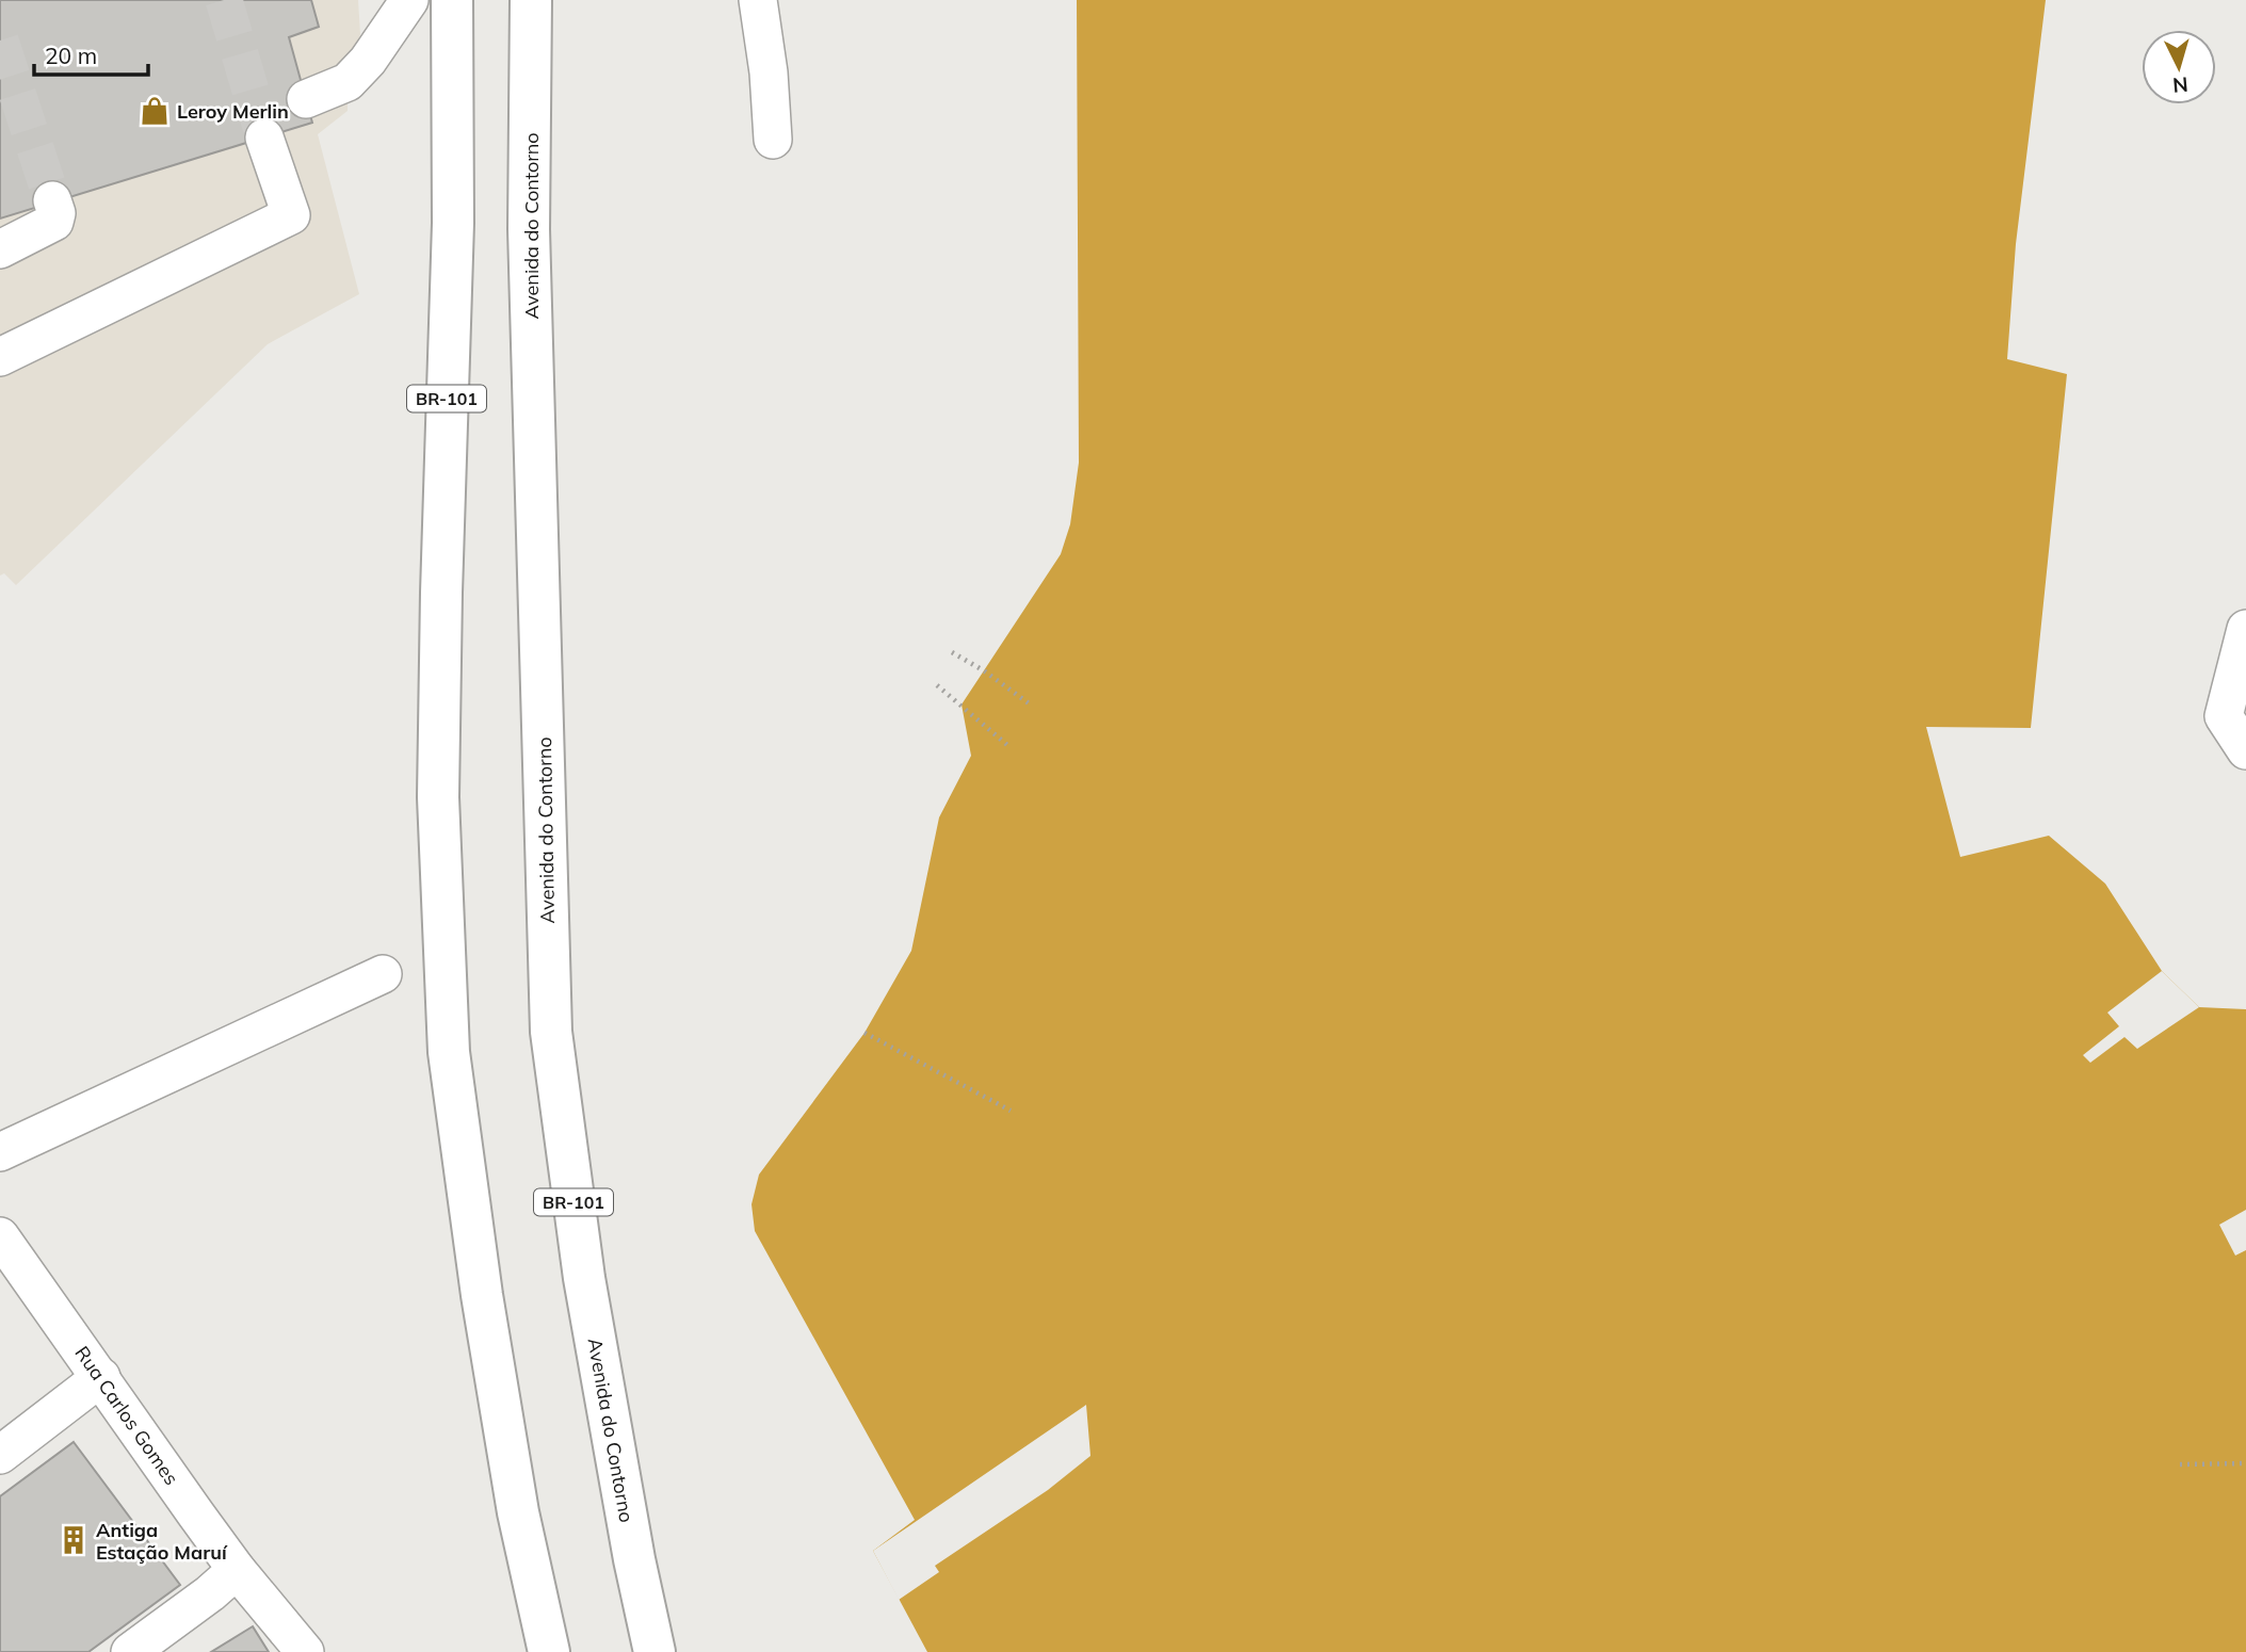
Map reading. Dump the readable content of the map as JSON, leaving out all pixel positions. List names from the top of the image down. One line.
{"streets":{"highway":["Avenida do Contorno","BR-101"],"street":["Rua Carlos Gomes"]},"places":{"shop":["Leroy Merlin"],"building":["Antiga Estação Maruí"]},"scale_bar":"20 m","north":"bottom"}
